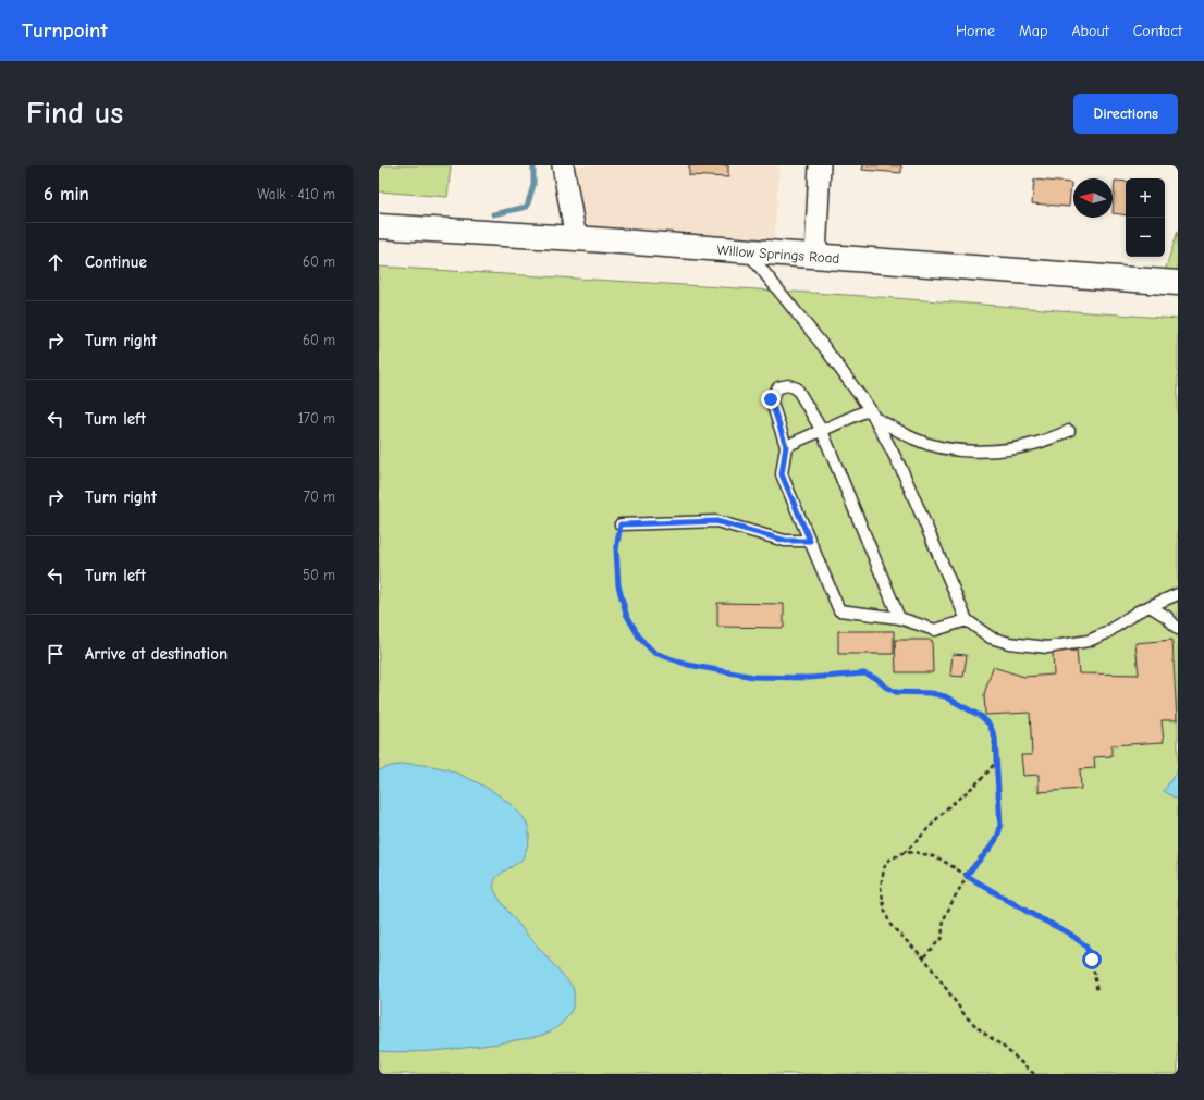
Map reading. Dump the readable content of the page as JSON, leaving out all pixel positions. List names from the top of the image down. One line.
{"streets":{"main road":["Willow Springs Road"]},"north":"left","page":{"header":"Turnpoint","nav":["Home","Map","About","Contact"],"buttons":"Directions","title":"Find us","heading":["6 min","Walk · 410 m"],"map_buttons":["+","−"],"list":[["Continue","60 m"],["Turn right","60 m"],["Turn left","170 m"],["Turn right","70 m"],["Turn left","50 m"],"Arrive at destination"]}}
